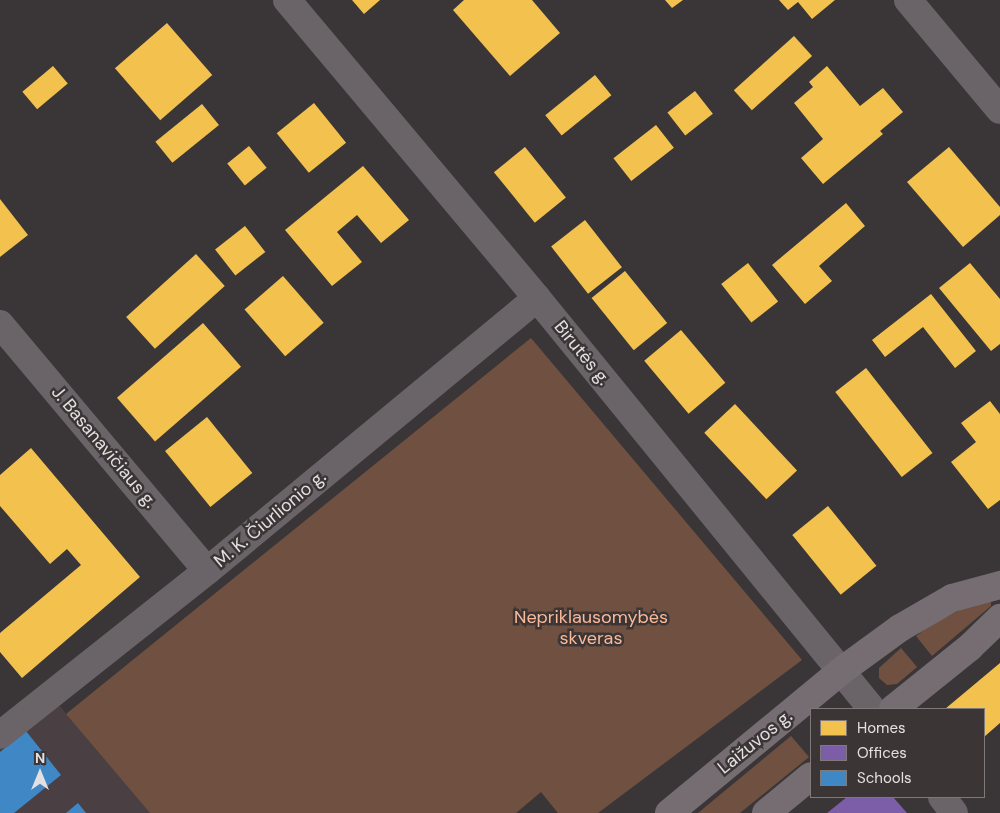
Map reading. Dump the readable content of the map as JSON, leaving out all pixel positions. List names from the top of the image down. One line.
{"streets":{"main road":["Laižuvos g."],"street":["Birutės g.","J. Basanavičiaus g.","M. K. Čiurlionio g."]},"crossings":[["Birutės g.","M. K. Čiurlionio g."],["Birutės g.","Laižuvos g."],["J. Basanavičiaus g.","M. K. Čiurlionio g."]],"parks":["Nepriklausomybės skveras"],"legend":["Homes","Offices","Schools"],"north":"top"}
